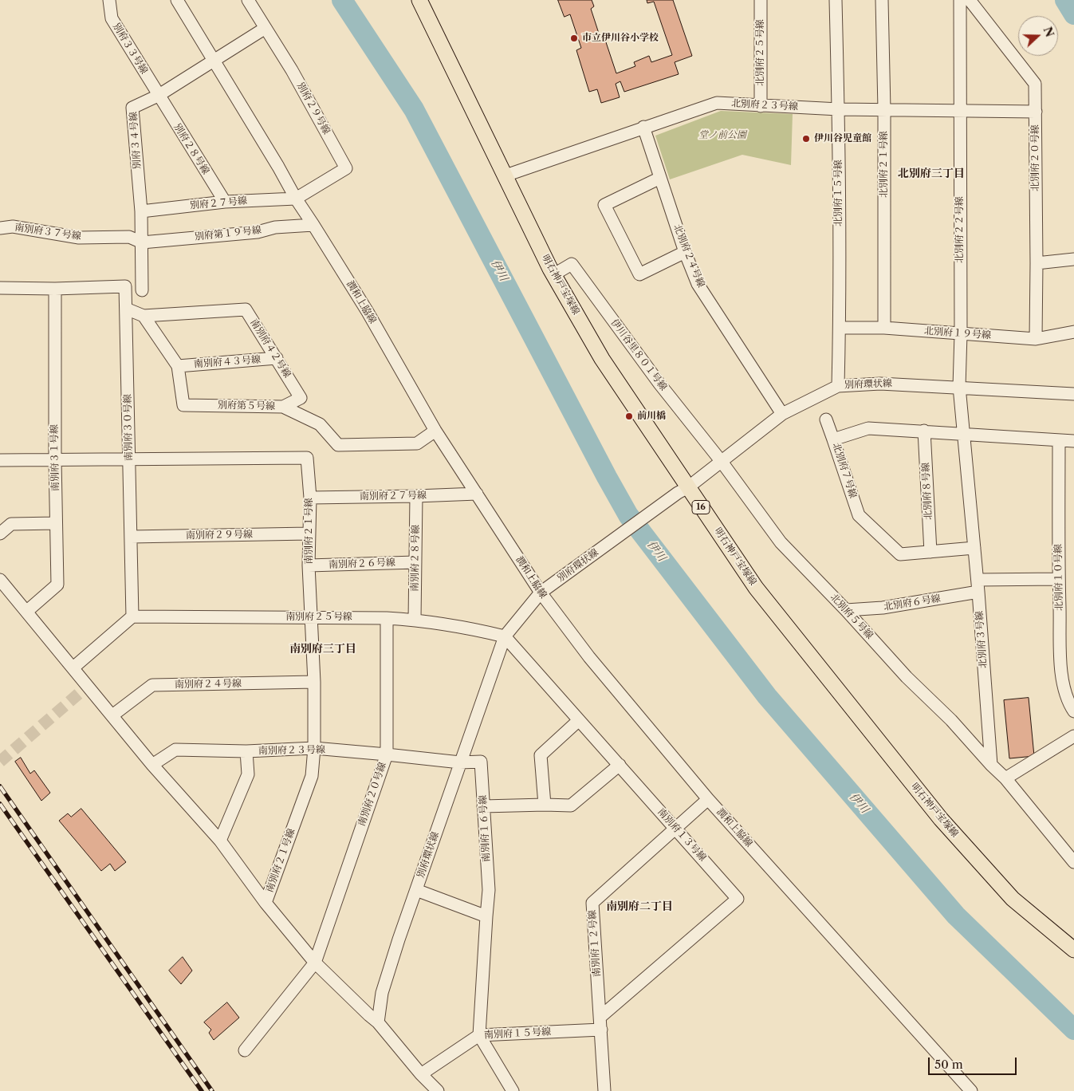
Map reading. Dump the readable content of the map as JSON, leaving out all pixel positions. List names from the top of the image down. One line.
{"streets":{"main road":["明石神戸宝塚線","16"],"street":["別府３３号線","北別府２５号線","北別府２３号線","別府２９号線","別府３４号線","別府２８号線","北別府２０号線","北別府２１号線","北別府１５号線","別府２７号線","北別府２２号線","南別府３７号線","別府第１９号線","北別府２４号線","潤和上脇線","北別府１９号線","南別府４２号線","伊川谷里８０１号線","南別府４３号線","別府環状線","別府第５号線","南別府３０号線","南別府３１号線","北別府７号線","北別府８号線","南別府２７号線","南別府２１号線","南別府２９号線","南別府２８号線","南別府２６号線","北別府１０号線","北別府６号線","北別府５号線","南別府２５号線","北別府３号線","南別府２４号線","南別府２３号線","南別府２０号線","南別府１６号線","南別府１３号線","南別府１２号線","南別府１５号線"]},"crossings":[["別府３３号線","別府３４号線"],["別府３３号線","別府２８号線"],["北別府２５号線","北別府２３号線"],["北別府２３号線","北別府２０号線"],["北別府２３号線","北別府２１号線"],["北別府２３号線","北別府１５号線"],["北別府２３号線","北別府２２号線"],["北別府２３号線","北別府２４号線"],["北別府２３号線","明石神戸宝塚線"],["別府２９号線","別府３４号線"],["別府２９号線","別府２７号線"],["別府２９号線","潤和上脇線"],["別府３４号線","別府２８号線"],["別府３４号線","別府２７号線"],["別府３４号線","南別府３７号線"],["別府３４号線","別府第１９号線"],["別府３４号線","潤和上脇線"],["別府２８号線","別府２７号線"],["北別府２０号線","北別府１９号線"],["北別府２１号線","北別府１９号線"],["北別府１５号線","北別府１９号線"],["北別府１５号線","別府環状線"],["別府２７号線","潤和上脇線"],["北別府２２号線","北別府１９号線"],["北別府２２号線","別府環状線"],["北別府２２号線","北別府３号線"],["南別府３７号線","別府第１９号線"],["別府第１９号線","潤和上脇線"],["北別府２４号線","別府環状線"],["明石神戸宝塚線","伊川谷里８０１号線"],["明石神戸宝塚線","別府環状線"],["潤和上脇線","別府環状線"],["潤和上脇線","別府第５号線"],["潤和上脇線","南別府２７号線"],["潤和上脇線","南別府１２号線"],["南別府４２号線","南別府４３号線"],["南別府４２号線","別府第５号線"],["伊川谷里８０１号線","別府環状線"],["伊川谷里８０１号線","北別府５号線"],["南別府４３号線","別府第５号線"],["別府環状線","北別府５号線"],["別府環状線","南別府２５号線"],["別府環状線","北別府３号線"],["別府環状線","南別府２３号線"],["別府環状線","南別府１６号線"],["別府環状線","南別府１３号線"],["南別府３０号線","南別府３１号線"],["南別府３０号線","南別府２１号線"],["南別府３０号線","南別府２９号線"],["南別府３０号線","南別府２５号線"],["南別府３１号線","南別府２１号線"],["北別府７号線","北別府８号線"],["北別府７号線","北別府１０号線"],["北別府７号線","北別府３号線"],["南別府２７号線","南別府２１号線"],["南別府２７号線","南別府２８号線"],["南別府２１号線","南別府２９号線"],["南別府２１号線","南別府２６号線"],["南別府２１号線","南別府２５号線"],["南別府２１号線","南別府２４号線"],["南別府２１号線","南別府２３号線"],["南別府２８号線","南別府２６号線"],["南別府２８号線","南別府２５号線"],["北別府１０号線","北別府６号線"],["北別府６号線","北別府５号線"],["北別府６号線","北別府３号線"],["北別府５号線","北別府３号線"],["南別府２５号線","南別府２０号線"],["南別府２５号線","南別府１３号線"],["南別府２３号線","南別府２０号線"],["南別府２３号線","南別府１６号線"],["南別府１３号線","南別府１２号線"],["南別府１２号線","南別府１５号線"]],"districts":["北別府三丁目","南別府三丁目","南別府二丁目"],"water":["伊川"],"parks":["堂ノ前公園"],"places":["市立伊川谷小学校","伊川谷児童館","前川橋"],"scale_bar":"50 m","north":"right"}
